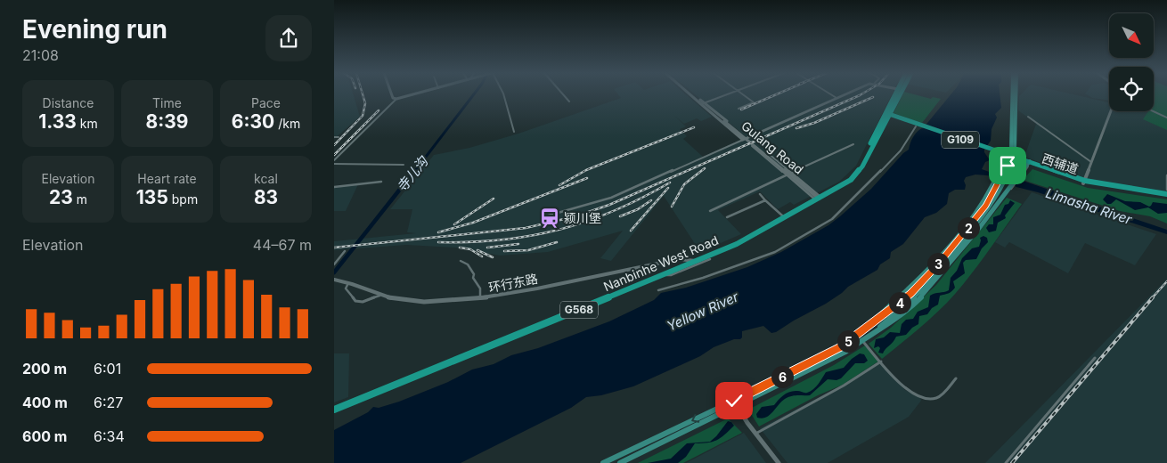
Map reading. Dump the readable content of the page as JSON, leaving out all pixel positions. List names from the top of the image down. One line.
{"streets":{"highway":["G109","西辅道","Nanbinhe West Road","G568"],"street":["Gulang Road","环行东路"]},"crossings":[["G109","西辅道"],["G109","Nanbinhe West Road"],["Gulang Road","Nanbinhe West Road"],["Nanbinhe West Road","环行东路"]],"water":["寺儿沟","Limasha River","Yellow River"],"places":{"station":["颍川堡"]},"north":"bottom right","page":{"heading":["Evening run","21:08"],"stats":[["Distance","1.33 km"],["Time","8:39"],["Pace","6:30 /km"],["Elevation","23 m"],["Heart rate","135 bpm"],["kcal","83"]],"pins":["2","3","4","5","6"],"chart":["Elevation","44–67 m"],"list":[{"name":"200 m","note":"6:01"},{"name":"400 m","note":"6:27"},{"name":"600 m","note":"6:34"}]}}
